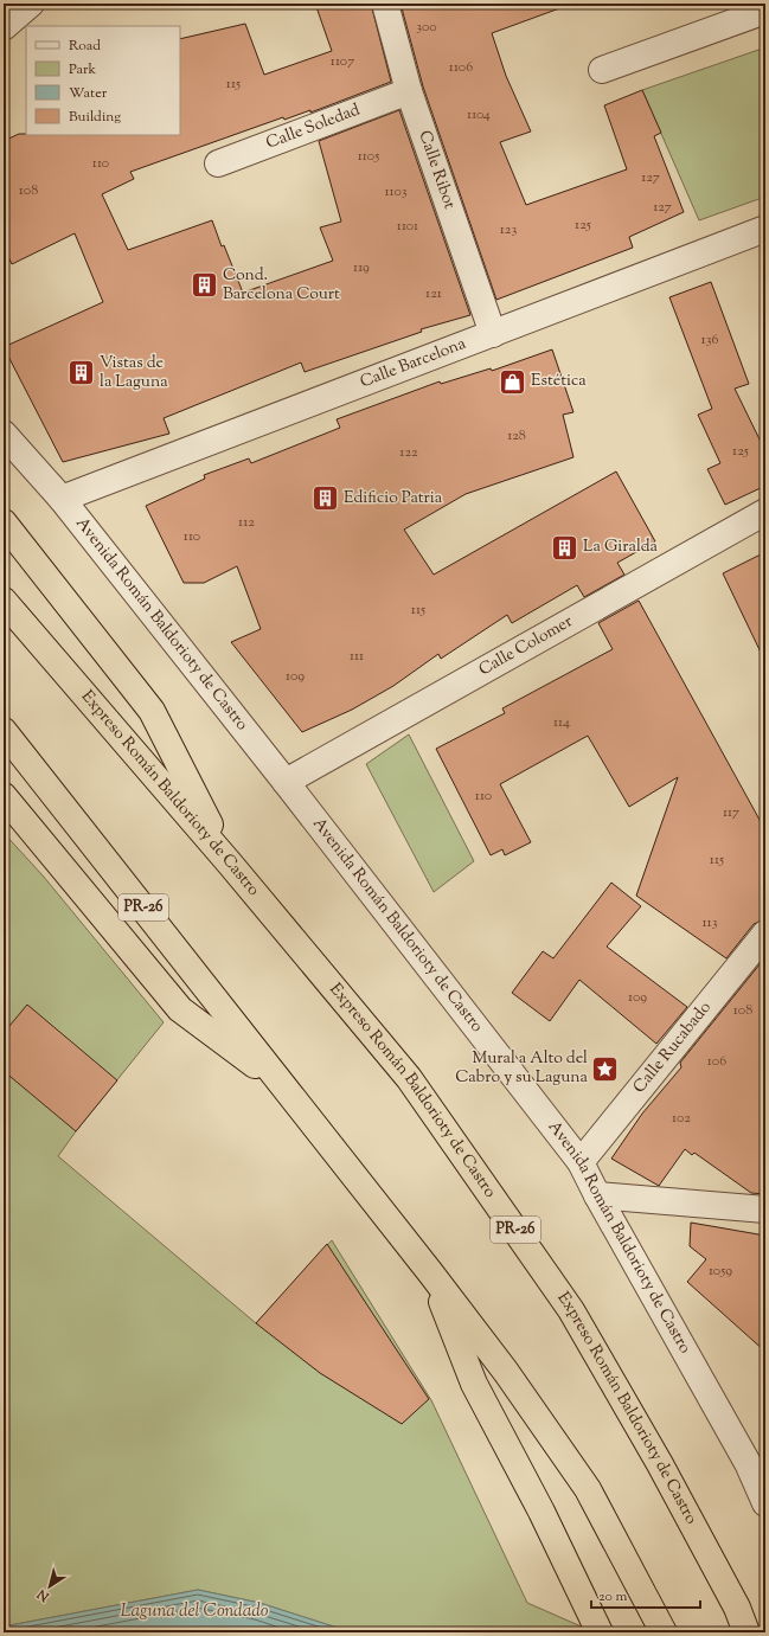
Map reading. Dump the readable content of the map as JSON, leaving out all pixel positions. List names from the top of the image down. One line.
{"streets":{"highway":["Expreso Román Baldorioty de Castro","PR-26"],"street":["Calle Soledad","Calle Ribot","Calle Barcelona","Avenida Román Baldorioty de Castro","Calle Colomer","Calle Rucabado"]},"crossings":[["Calle Soledad","Calle Ribot"],["Calle Ribot","Calle Barcelona"],["Calle Barcelona","Avenida Román Baldorioty de Castro"],["Avenida Román Baldorioty de Castro","Calle Colomer"],["Avenida Román Baldorioty de Castro","Calle Rucabado"]],"water":["Laguna del Condado"],"places":{"building":["Cond. Barcelona Court","Vistas de la Laguna","Edificio Patria","La Giralda"],"shop":["Estética"],"place":["Mural a Alto del Cabro y su Laguna"]},"house_numbers":["300","1107","1106","115","1104","1105","110","127","108","1103","127","125","1101","123","119","121","136","128","125","122","112","110","115","111","109","114","110","117","115","113","109","108","106","102","1059"],"legend":["Road","Park","Water","Building"],"scale_bar":"20 m","north":"bottom left"}
